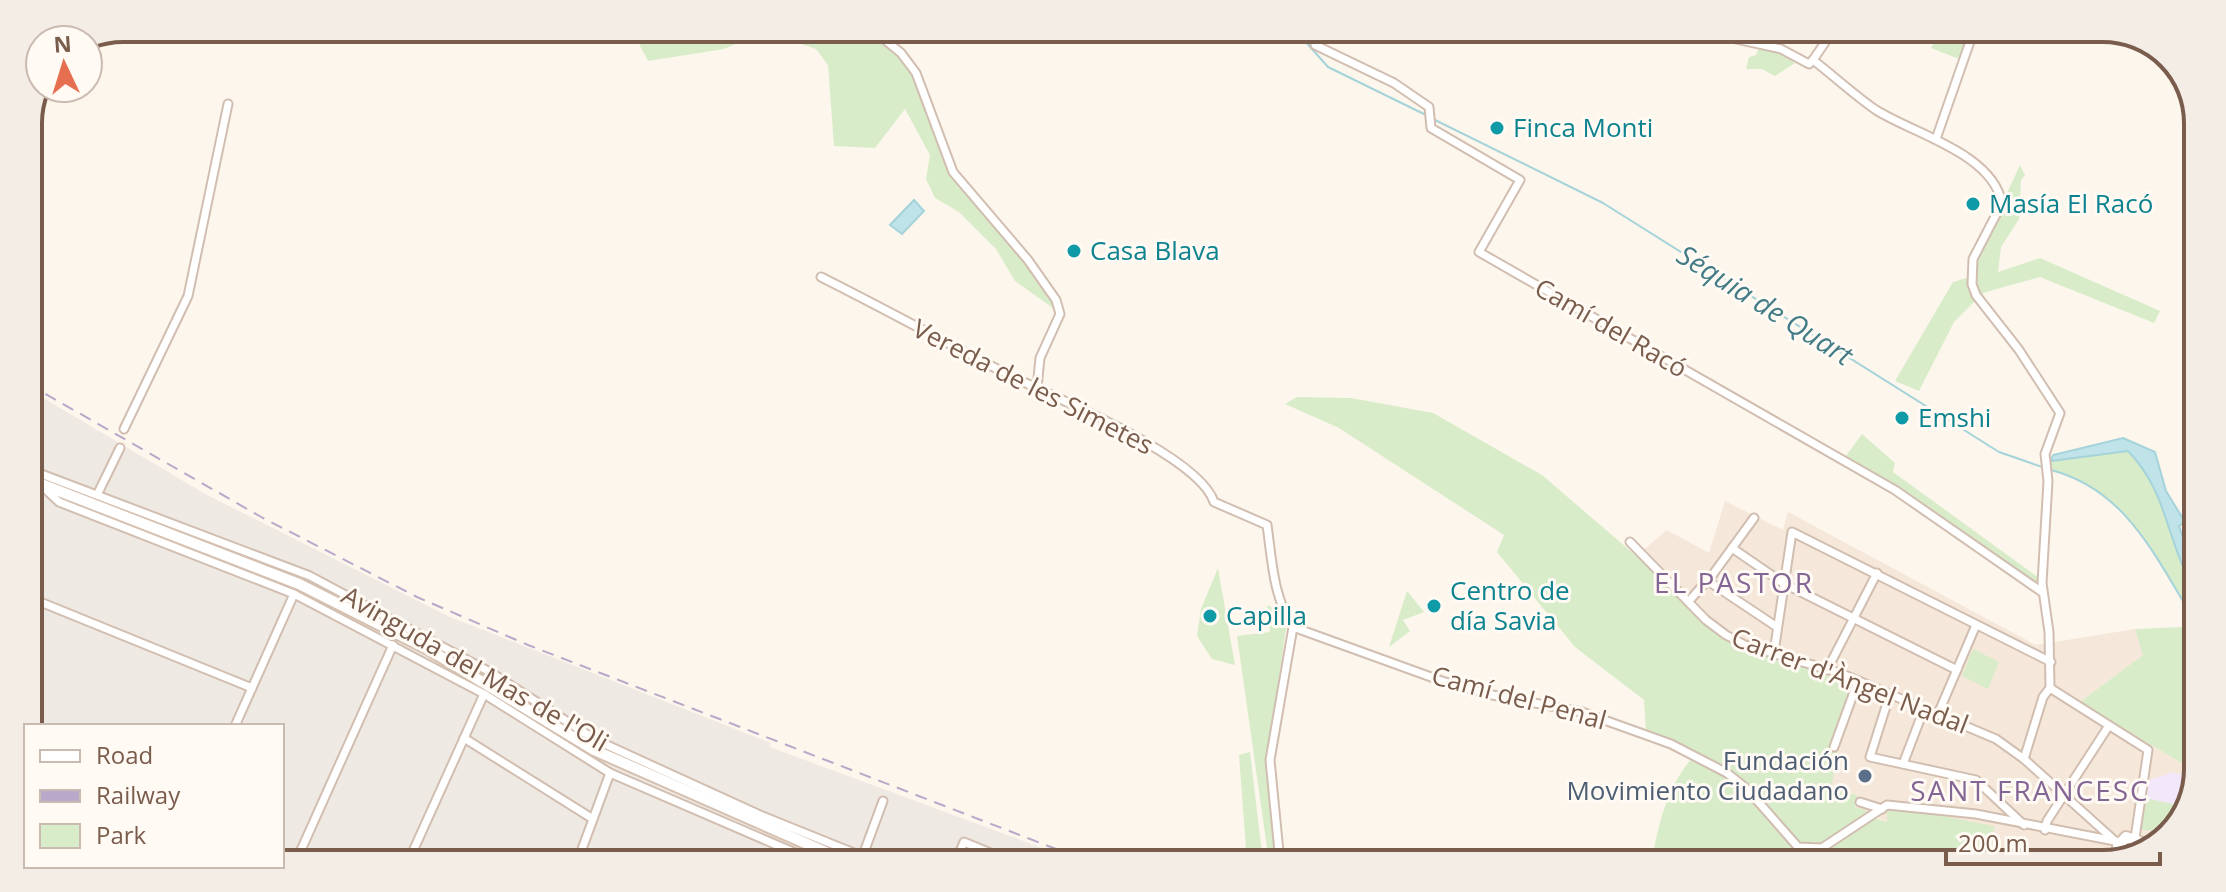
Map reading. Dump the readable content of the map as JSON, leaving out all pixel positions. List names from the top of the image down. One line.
{"streets":{"street":["Camí del Racó","Vereda de les Simetes","Avinguda del Mas de l'Oli","Carrer d'Àngel Nadal","Camí del Penal"]},"crossings":[["Vereda de les Simetes","Camí del Penal"]],"districts":["EL PASTOR","SANT FRANCESC"],"water":["Séquia de Quart"],"places":["Finca Monti","Masía El Racó","Casa Blava","Emshi","Centro de día Savia","Capilla","Fundación Movimiento Ciudadano"],"legend":["Road","Railway","Park"],"scale_bar":"200 m","north":"top"}
